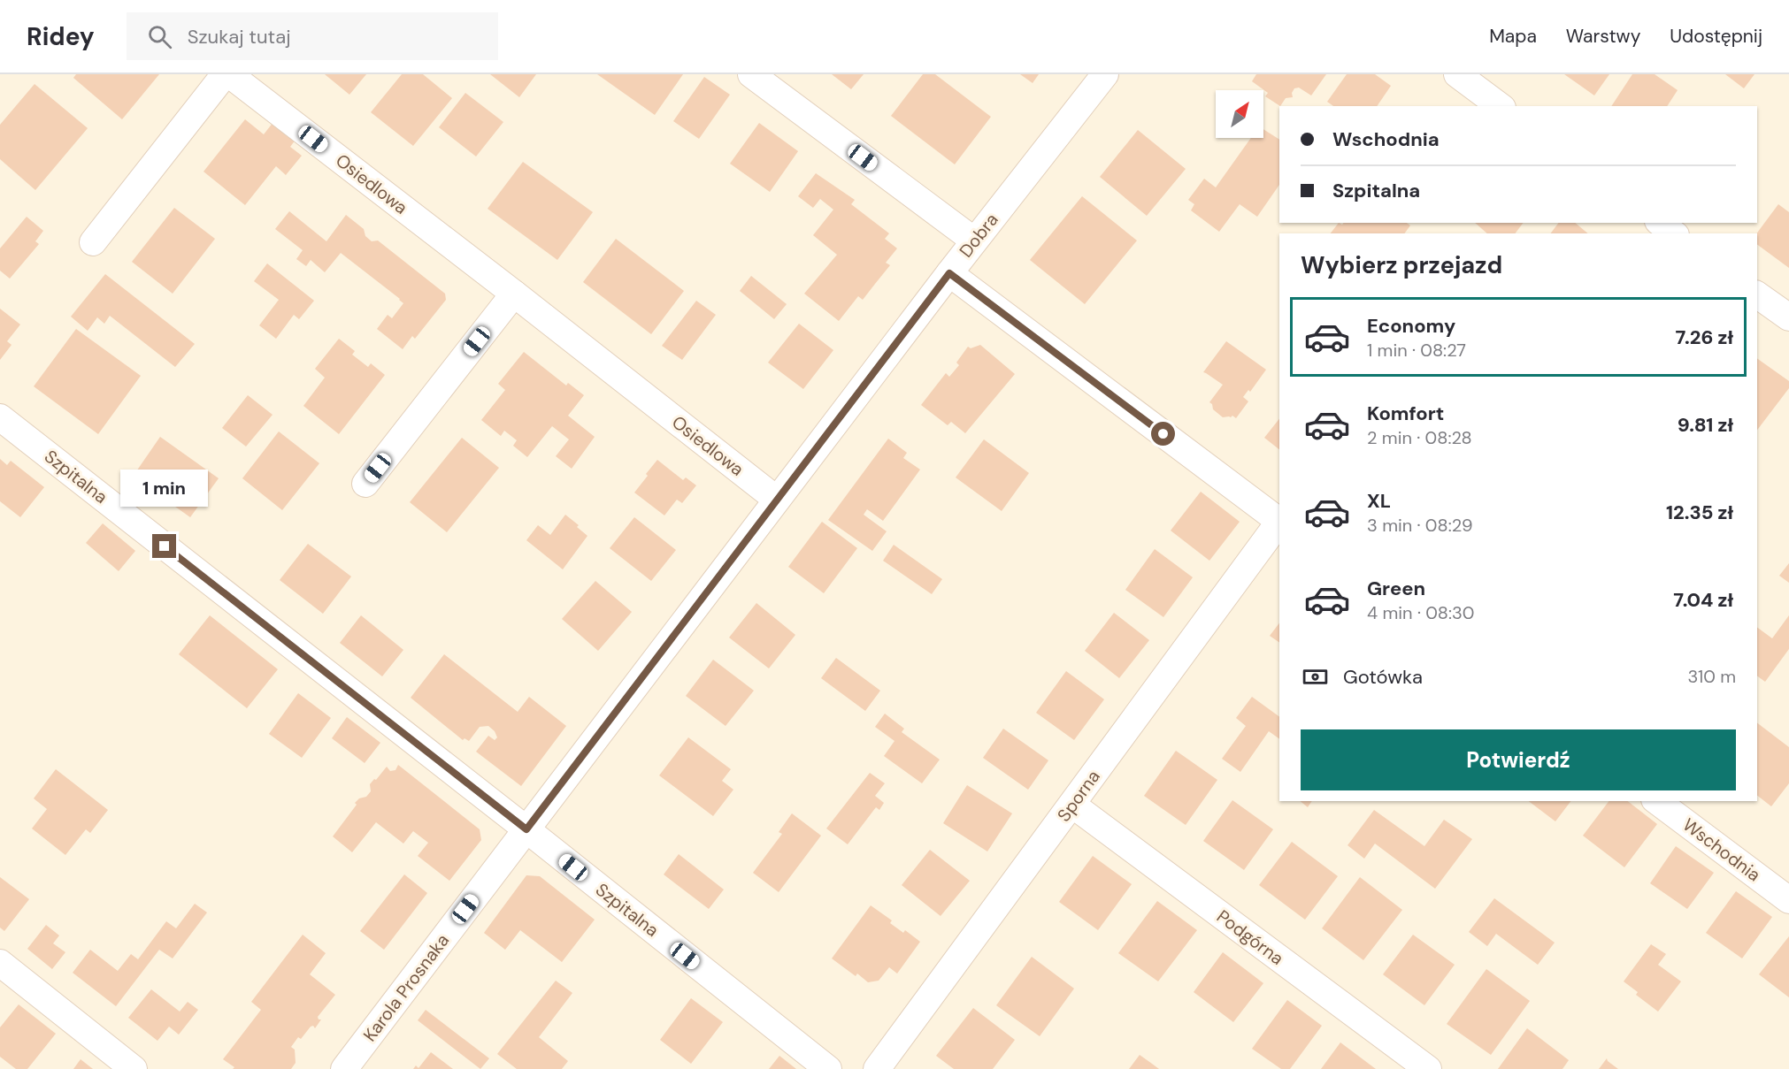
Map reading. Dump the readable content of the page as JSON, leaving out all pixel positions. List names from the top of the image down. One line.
{"streets":{"street":["Osiedlowa","Dobra","Szpitalna","Sporna","Wschodnia","Podgórna","Karola Prosnaka"]},"crossings":[["Osiedlowa","Dobra"],["Dobra","Szpitalna"],["Dobra","Karola Prosnaka"],["Szpitalna","Karola Prosnaka"],["Sporna","Podgórna"]],"north":"top right","page":{"header":"Ridey","search":"Szukaj tutaj","nav":["Mapa","Warstwy","Udostępnij"],"banner":["Wschodnia","Szpitalna"],"heading":"Wybierz przejazd","list":[{"name":"Economy","note":"1 min · 08:27","value":"7.26 zł"},{"name":"Komfort","note":"2 min · 08:28","value":"9.81 zł"},{"name":"XL","note":"3 min · 08:29","value":"12.35 zł"},{"name":"Green","note":"4 min · 08:30","value":"7.04 zł"}],"bubble":"1 min","pay":["Gotówka","310 m"],"buttons":"Potwierdź"}}
